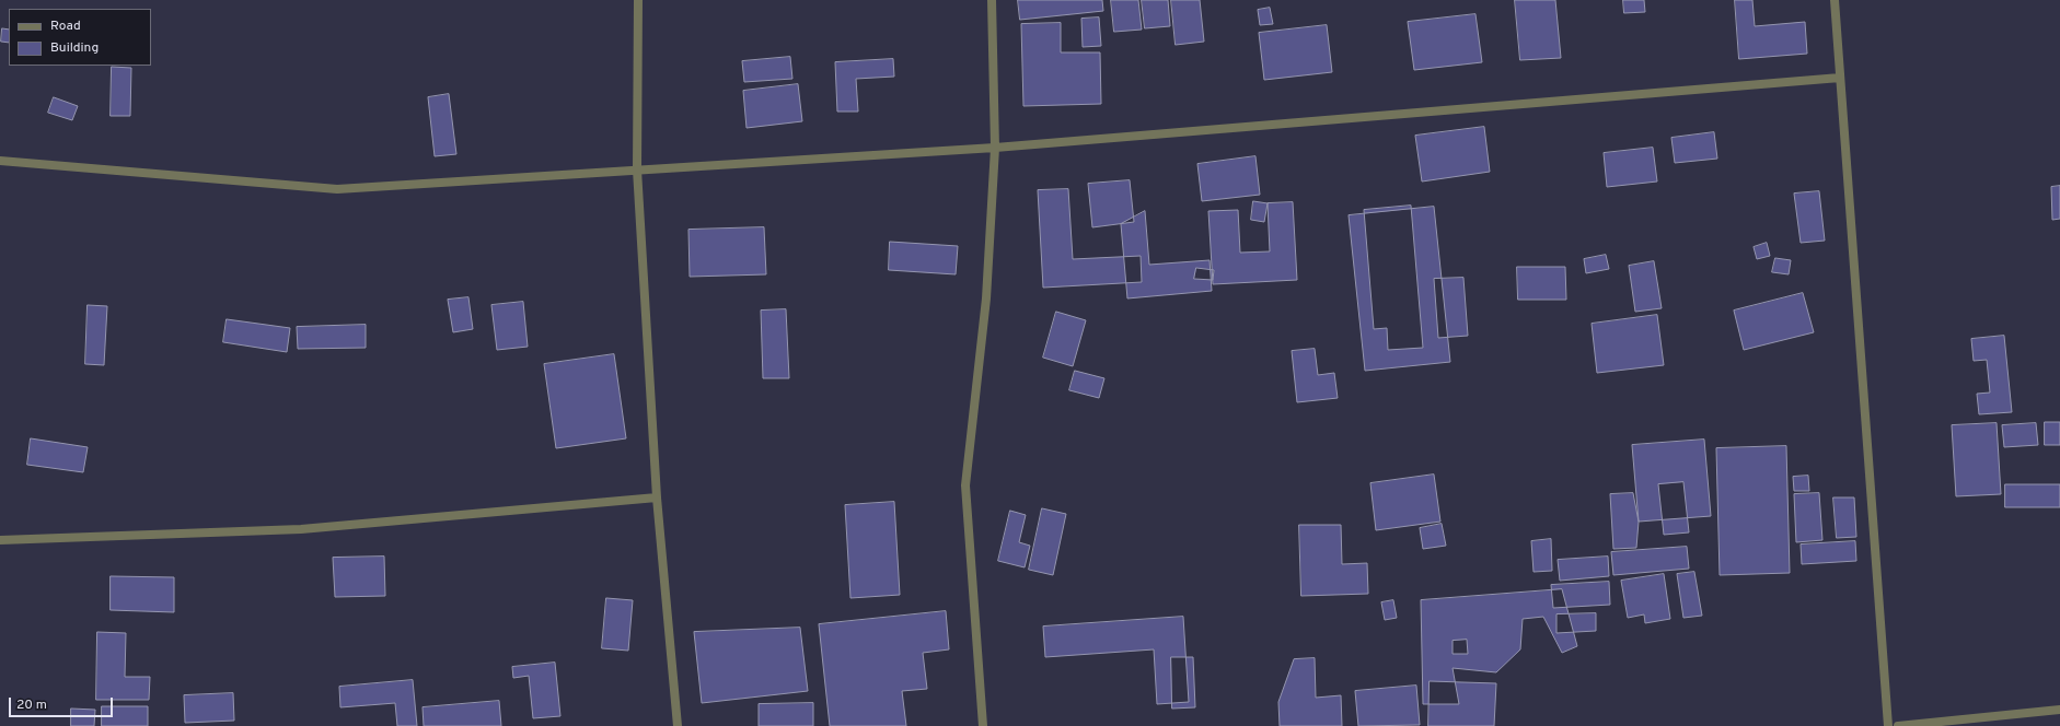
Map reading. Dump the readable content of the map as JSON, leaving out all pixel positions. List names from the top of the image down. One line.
{"legend":["Road","Building"],"scale_bar":"20 m"}
